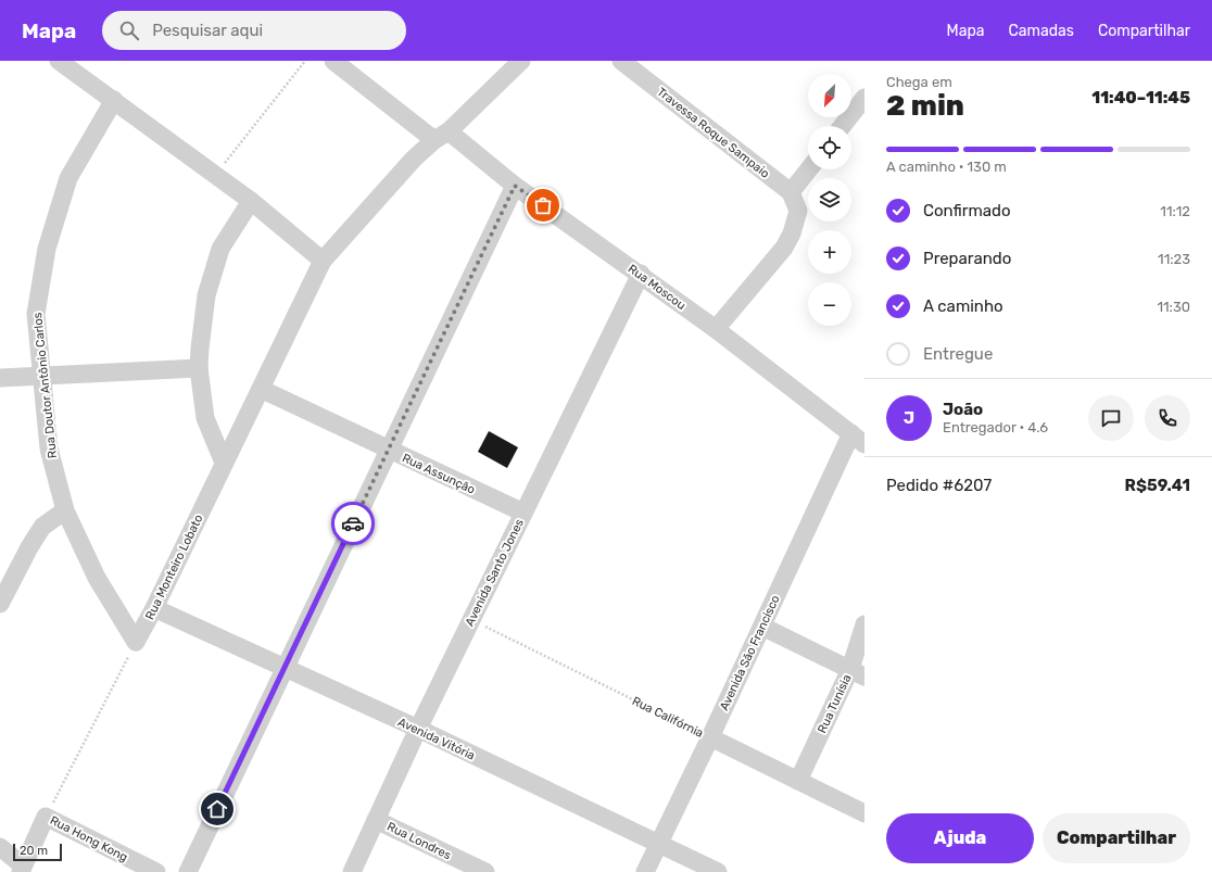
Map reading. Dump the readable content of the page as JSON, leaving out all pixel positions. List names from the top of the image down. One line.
{"streets":{"street":["Travessa Roque Sampaio","Rua Moscou","Rua Doutor Antônio Carlos","Rua Assunção","Rua Monteiro Lobato","Avenida Santo Jones","Avenida São Francisco","Rua Tunísia","Rua Califórnia","Avenida Vitória","Rua Hong Kong","Rua Londres"]},"crossings":[["Travessa Roque Sampaio","Rua Moscou"],["Rua Moscou","Rua Monteiro Lobato"],["Rua Moscou","Avenida Santo Jones"],["Rua Moscou","Avenida São Francisco"],["Rua Doutor Antônio Carlos","Rua Monteiro Lobato"],["Rua Assunção","Rua Monteiro Lobato"],["Rua Assunção","Avenida Santo Jones"],["Rua Monteiro Lobato","Avenida Vitória"],["Avenida Santo Jones","Rua Califórnia"],["Avenida Santo Jones","Avenida Vitória"],["Avenida Santo Jones","Rua Londres"],["Avenida São Francisco","Rua Califórnia"],["Avenida São Francisco","Avenida Vitória"],["Rua Tunísia","Rua Califórnia"]],"scale_bar":"20 m","north":"bottom left","page":{"header":"Mapa","search":"Pesquisar aqui","nav":["Mapa","Camadas","Compartilhar"],"heading":["2 min","Chega em","11:40–11:45"],"panel":["João","Entregador · 4.6","Pedido #6207","R$59.41"],"map_buttons":["+","−"],"bar":"A caminho · 130 m","list":[["Confirmado","11:12"],["Preparando","11:23"],["A caminho","11:30"],"Entregue"],"round":"J","buttons":["Ajuda","Compartilhar"],"scale":"20 m"}}
